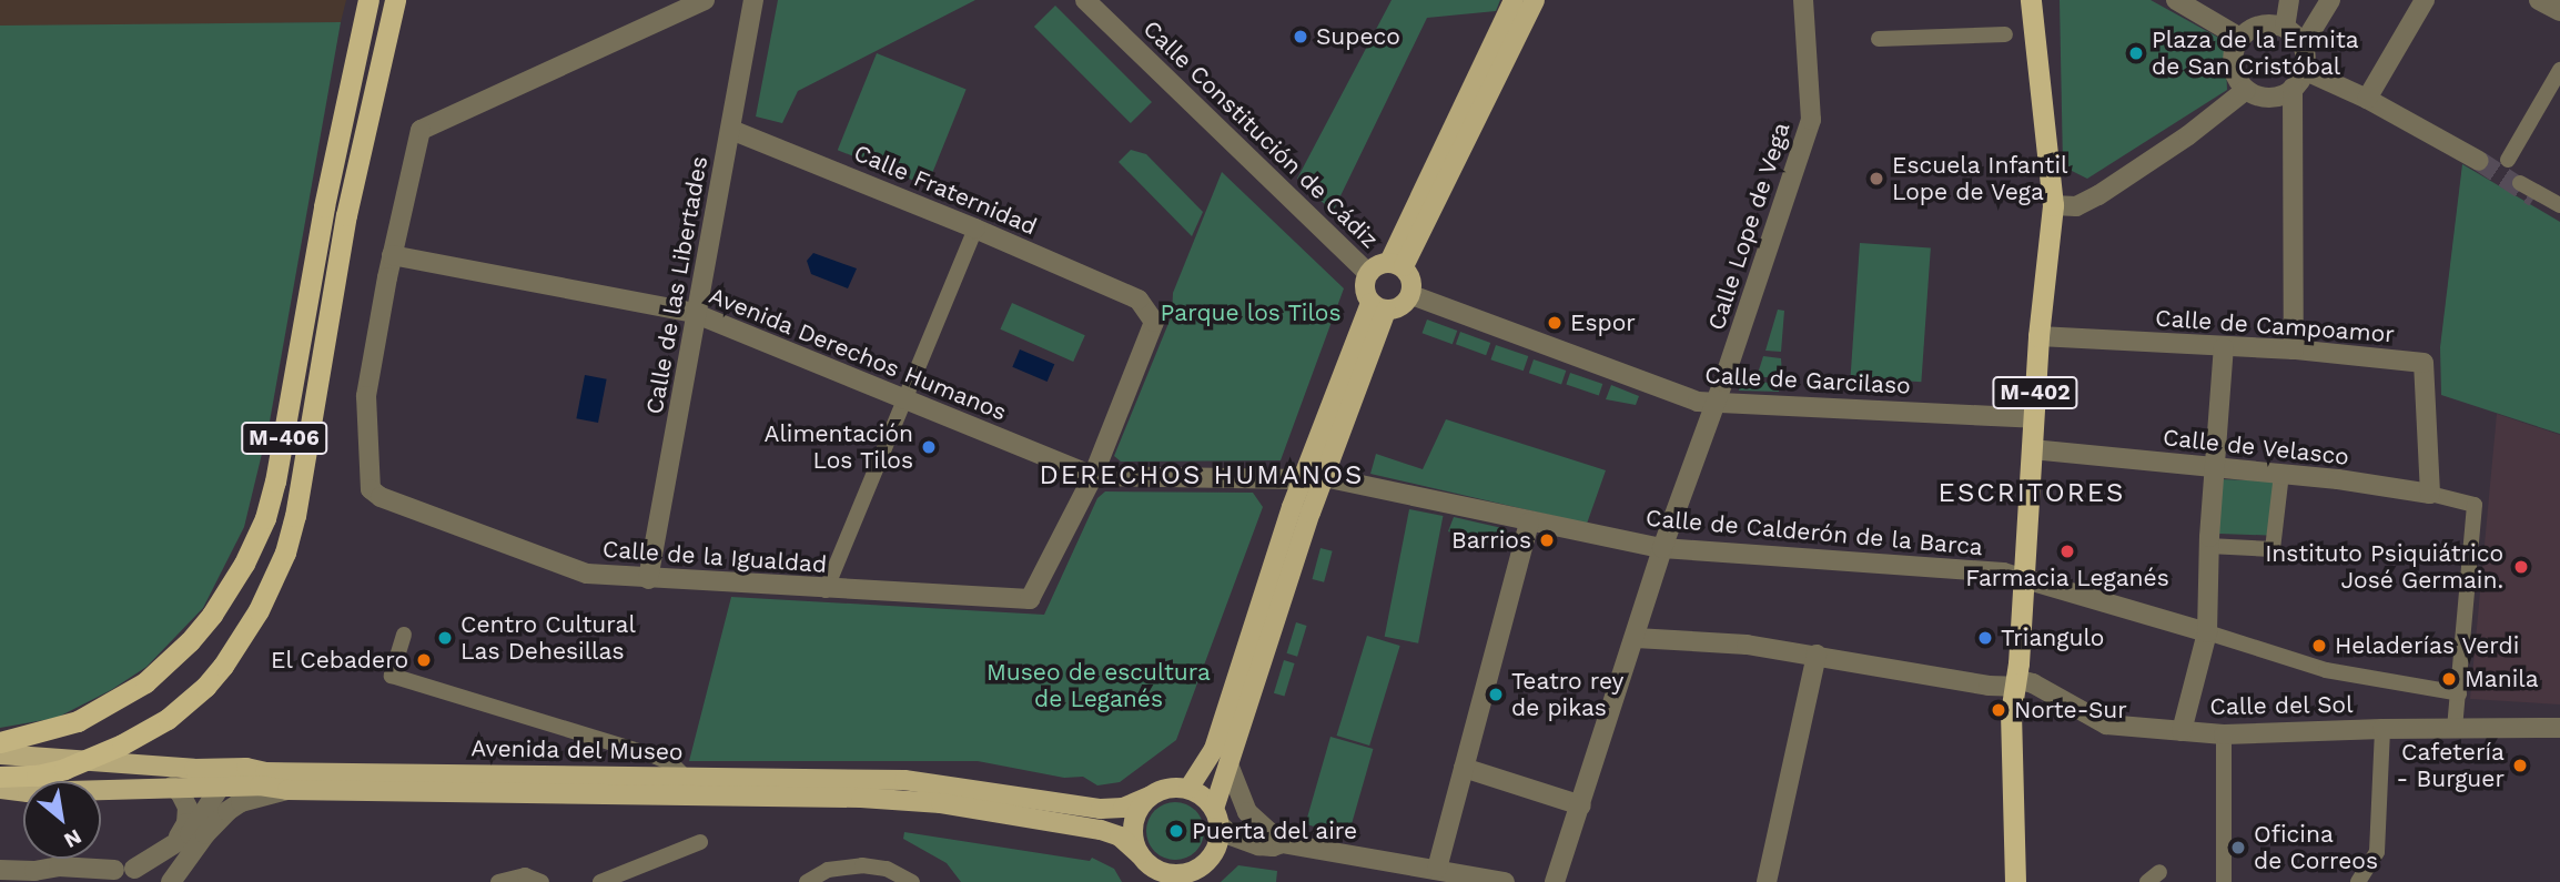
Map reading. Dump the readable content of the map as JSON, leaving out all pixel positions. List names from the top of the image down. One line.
{"streets":{"highway":["M-402","M-406"],"main road":["Avenida del Museo"],"street":["Calle Constitución de Cádiz","Calle Fraternidad","Calle Lope de Vega","Calle de las Libertades","Calle de Campoamor","Avenida Derechos Humanos","Calle de Garcilaso","Calle de Velasco","Calle de Calderón de la Barca","Calle de la Igualdad","Calle del Sol"]},"crossings":[["Calle Constitución de Cádiz","Calle de Garcilaso"],["Calle Fraternidad","Calle de las Libertades"],["Calle Fraternidad","Avenida Derechos Humanos"],["Calle Fraternidad","Calle de la Igualdad"],["Calle Lope de Vega","Calle de Garcilaso"],["Calle Lope de Vega","Calle de Calderón de la Barca"],["Calle Lope de Vega","Calle del Sol"],["Calle de las Libertades","Avenida Derechos Humanos"],["Calle de las Libertades","Calle de la Igualdad"],["Calle de Campoamor","M-402"],["Calle de Campoamor","Calle de Velasco"],["Avenida Derechos Humanos","Calle de la Igualdad"],["Calle de Garcilaso","M-402"],["M-402","Calle de Velasco"],["M-402","Calle de Calderón de la Barca"],["M-402","Calle del Sol"],["M-406","Avenida del Museo"]],"districts":["DERECHOS HUMANOS","ESCRITORES"],"parks":["Parque los Tilos","Museo de escultura de Leganés"],"places":["Supeco","Plaza de la Ermita de San Cristóbal","Escuela Infantil Lope de Vega","Espor","Alimentación Los Tilos","Barrios","Farmacia Leganés","Instituto Psiquiátrico José Germain.","Centro Cultural Las Dehesillas","Triangulo","Heladerías Verdi","El Cebadero","Manila","Teatro rey de pikas","Norte-Sur","Cafetería - Burguer","Puerta del aire","Oficina de Correos"],"north":"bottom right"}
